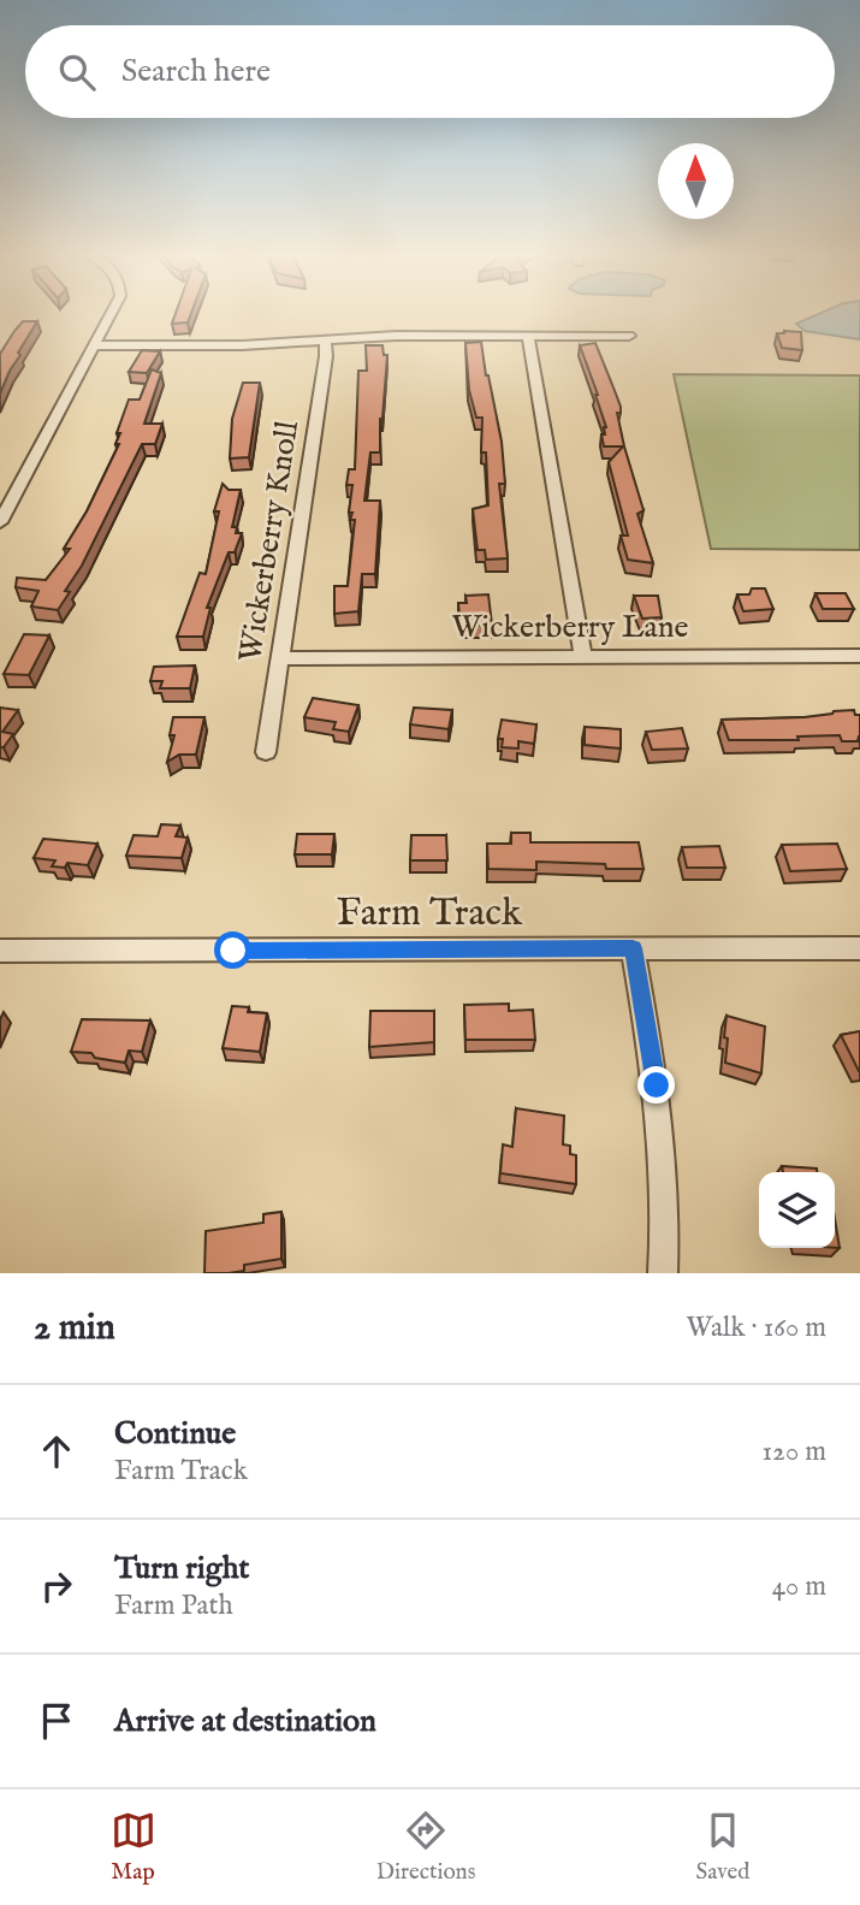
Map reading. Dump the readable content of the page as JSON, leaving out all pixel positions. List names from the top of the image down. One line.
{"streets":{"street":["Wickerberry Knoll","Wickerberry Lane","Farm Track"]},"crossings":[["Wickerberry Knoll","Wickerberry Lane"]],"north":"top","page":{"search":"Search here","heading":["2 min","Walk · 160 m"],"list":[["Continue","Farm Track","120 m"],["Turn right","Farm Path","40 m"],"Arrive at destination"],"nav":["Map","Directions","Saved"]}}
